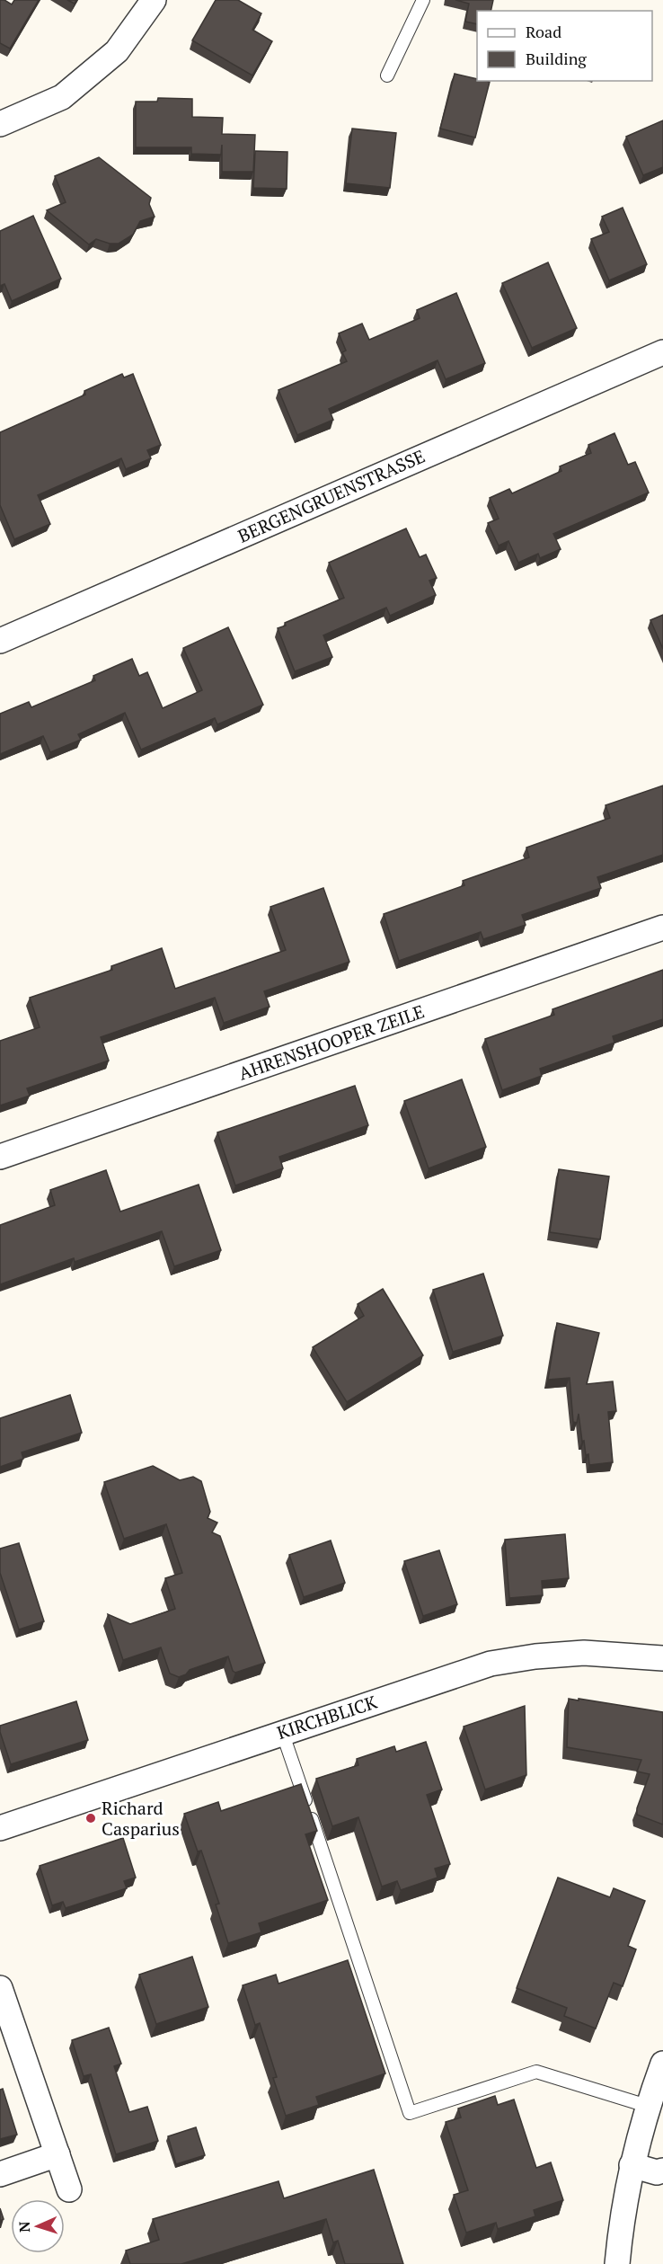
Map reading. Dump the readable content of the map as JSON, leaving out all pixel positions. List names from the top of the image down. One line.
{"streets":{"street":["BERGENGRUENSTRASSE","AHRENSHOOPER ZEILE","KIRCHBLICK"]},"places":["Richard Casparius"],"legend":["Road","Building"],"north":"left"}
